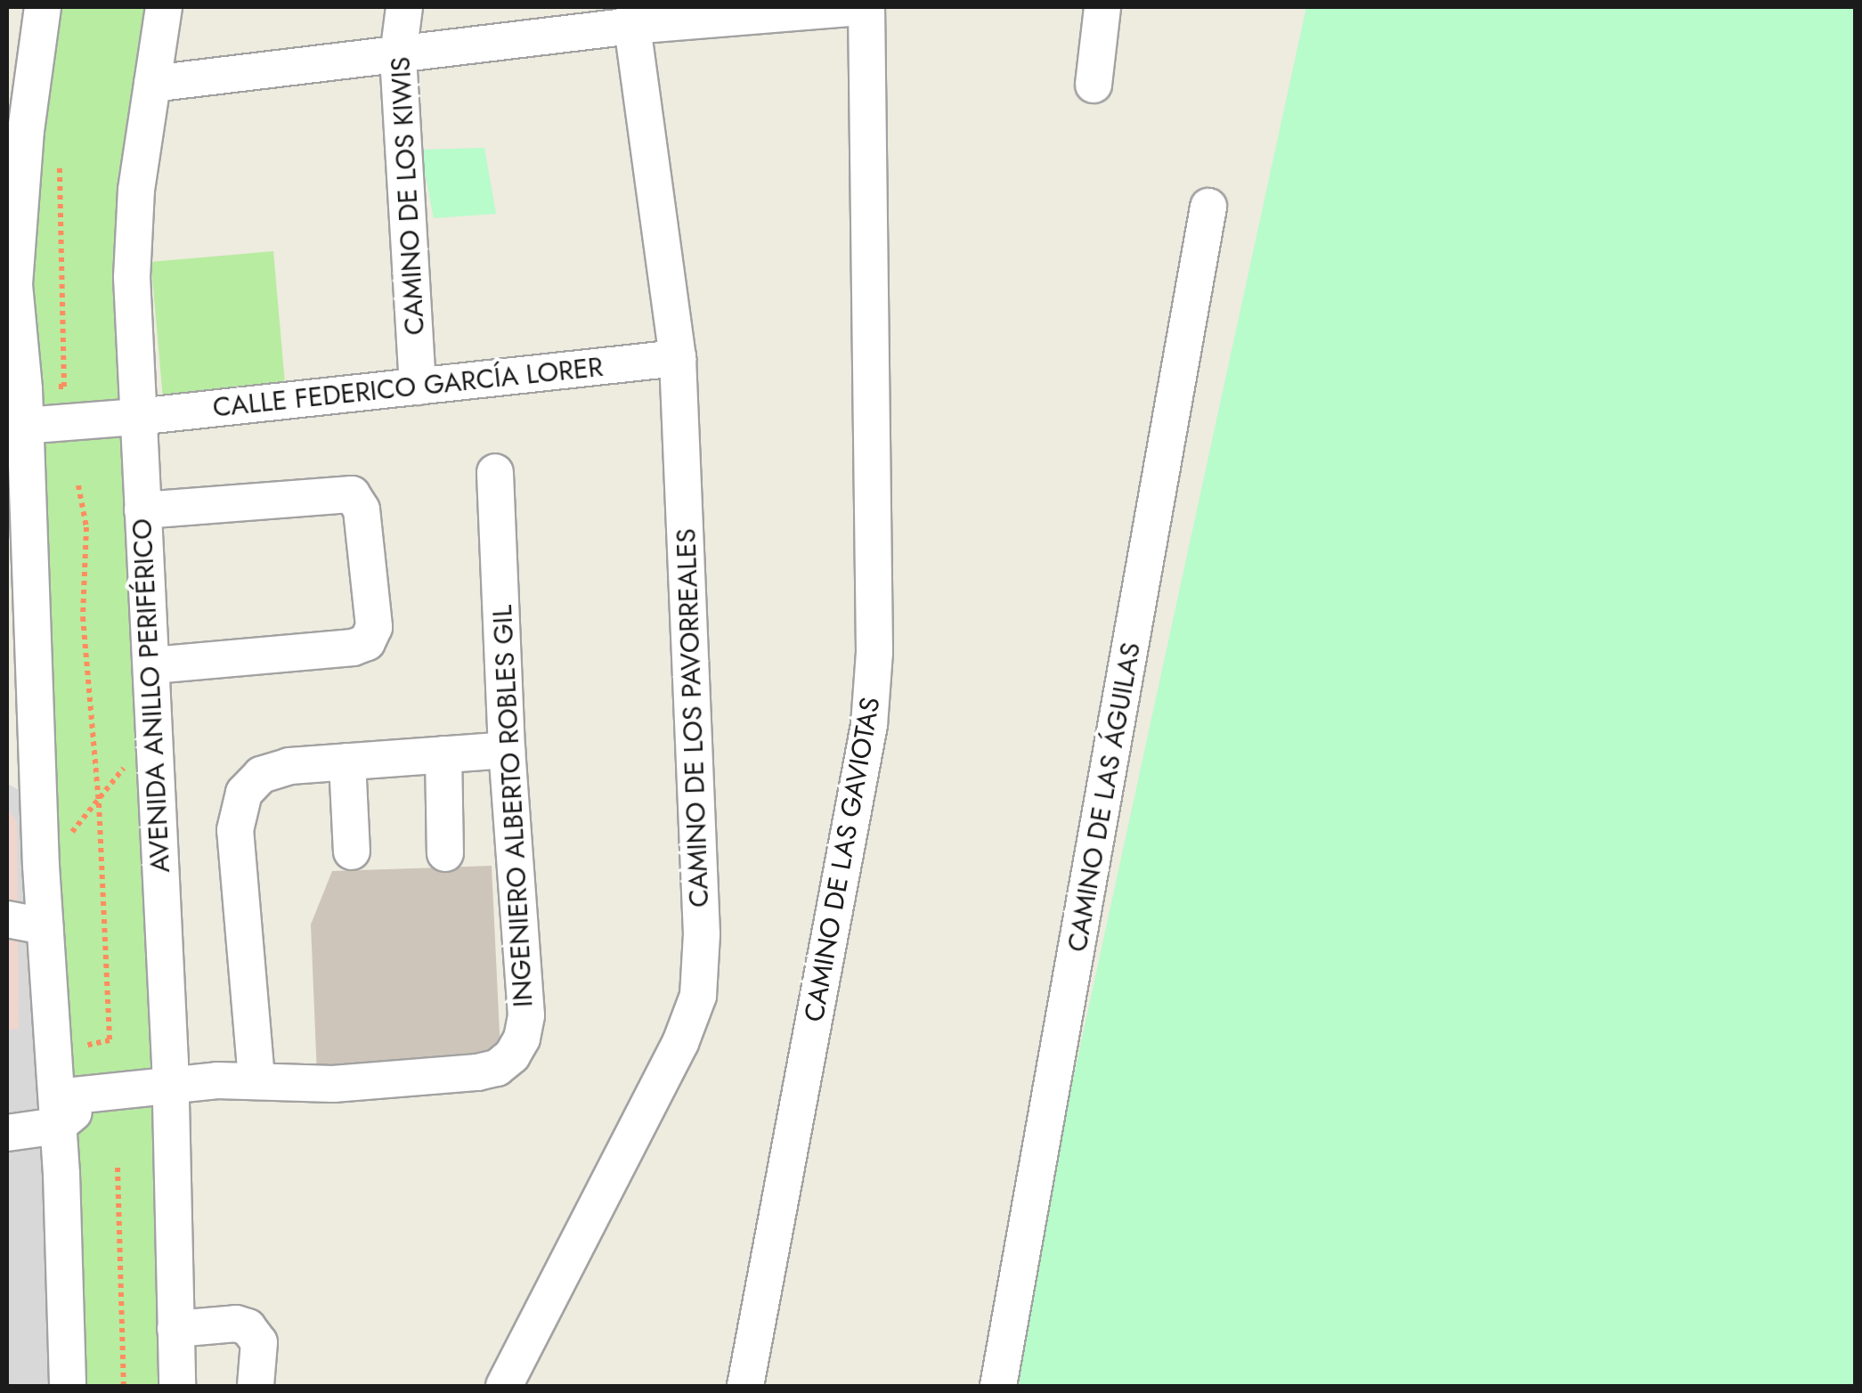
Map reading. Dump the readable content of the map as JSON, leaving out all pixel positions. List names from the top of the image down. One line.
{"streets":{"street":["CAMINO DE LOS KIWIS","CALLE FEDERICO GARCÍA LORER","AVENIDA ANILLO PERIFÉRICO","CAMINO DE LOS PAVORREALES","CAMINO DE LAS ÁGUILAS","INGENIERO ALBERTO ROBLES GIL","CAMINO DE LAS GAVIOTAS"]},"crossings":[["CAMINO DE LOS KIWIS","CALLE FEDERICO GARCÍA LORER"],["CALLE FEDERICO GARCÍA LORER","AVENIDA ANILLO PERIFÉRICO"],["CALLE FEDERICO GARCÍA LORER","CAMINO DE LOS PAVORREALES"],["AVENIDA ANILLO PERIFÉRICO","INGENIERO ALBERTO ROBLES GIL"]]}
